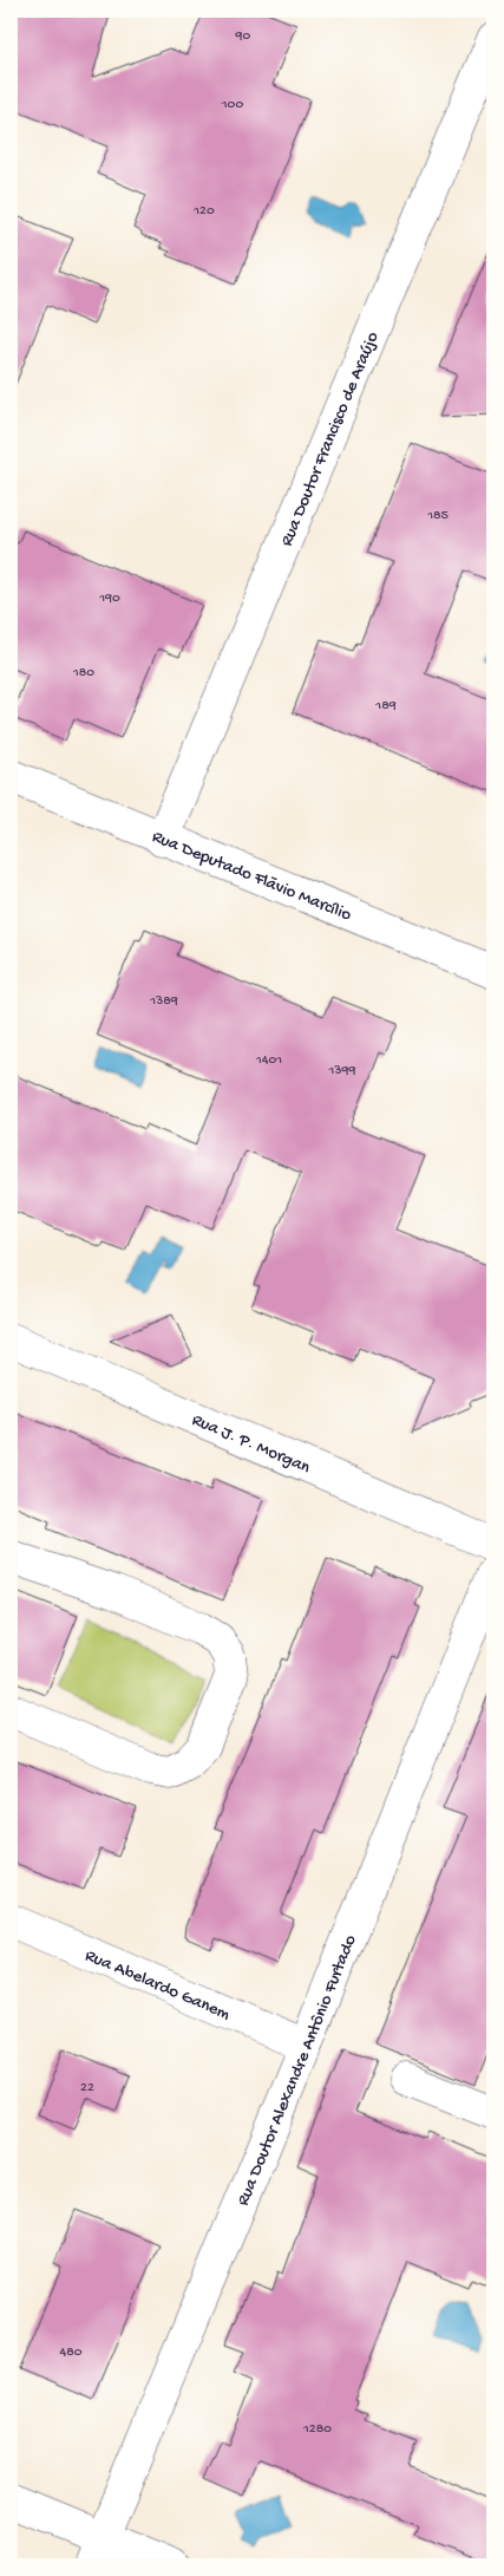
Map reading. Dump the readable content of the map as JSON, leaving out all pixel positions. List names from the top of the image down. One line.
{"streets":{"street":["Rua Doutor Francisco de Araújo","Rua Deputado Flãvio Marcílio","Rua J. P. Morgan","Rua Abelardo Ganem","Rua Doutor Alexandre Antônio Furtado"]},"crossings":[["Rua Doutor Francisco de Araújo","Rua Deputado Flãvio Marcílio"],["Rua Abelardo Ganem","Rua Doutor Alexandre Antônio Furtado"]],"house_numbers":["90","100","120","185","190","180","189","1389","1401","1399","22","480","1280"]}
